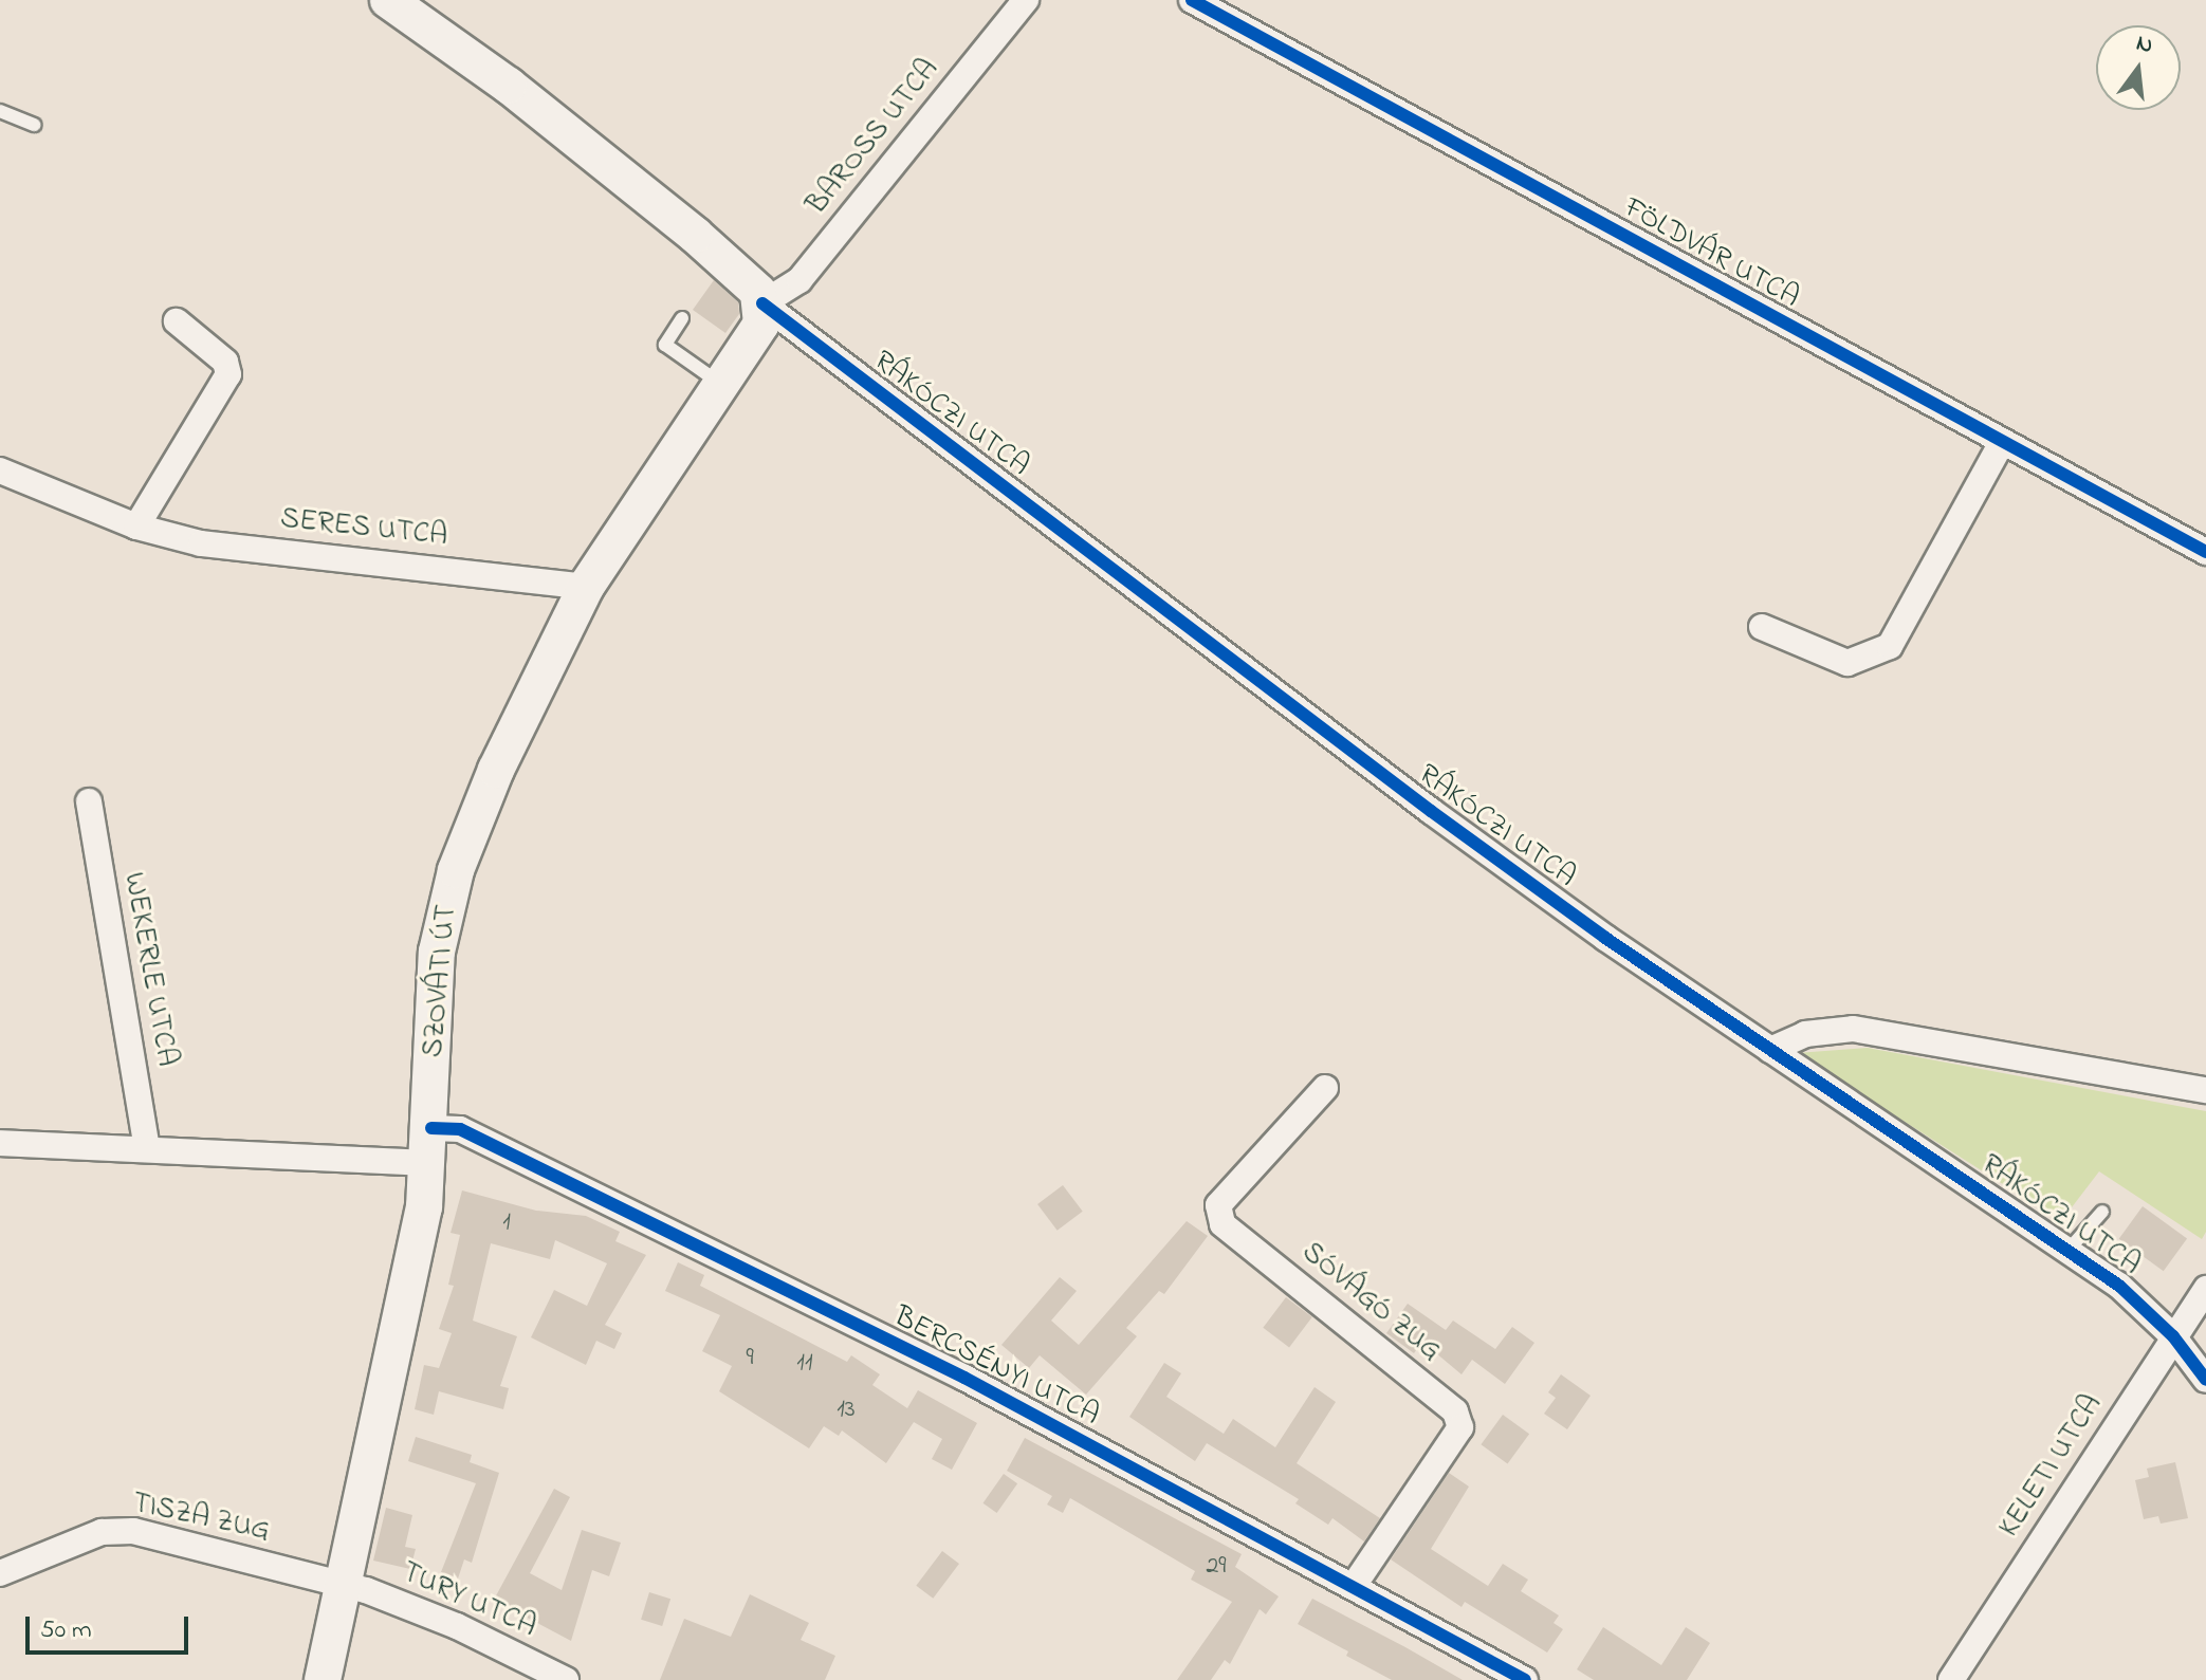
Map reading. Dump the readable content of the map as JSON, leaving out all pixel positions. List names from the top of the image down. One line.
{"streets":{"main road":["RÁKÓCZI UTCA","SZOVÁTI ÚT"],"street":["BAROSS UTCA","FÖLDVÁR UTCA","SERES UTCA","WEKERLE UTCA","SÓVÁGÓ ZUG","BERCSÉNYI UTCA","KELETI UTCA","TISZA ZUG","TURY UTCA"]},"crossings":[["BAROSS UTCA","RÁKÓCZI UTCA"],["BAROSS UTCA","SZOVÁTI ÚT"],["RÁKÓCZI UTCA","SZOVÁTI ÚT"],["RÁKÓCZI UTCA","KELETI UTCA"],["SERES UTCA","SZOVÁTI ÚT"],["SZOVÁTI ÚT","BERCSÉNYI UTCA"],["SZOVÁTI ÚT","TISZA ZUG"],["SZOVÁTI ÚT","TURY UTCA"],["SÓVÁGÓ ZUG","BERCSÉNYI UTCA"],["TISZA ZUG","TURY UTCA"]],"house_numbers":["1","9","11","13","29"],"scale_bar":"50 m","north":"top"}
